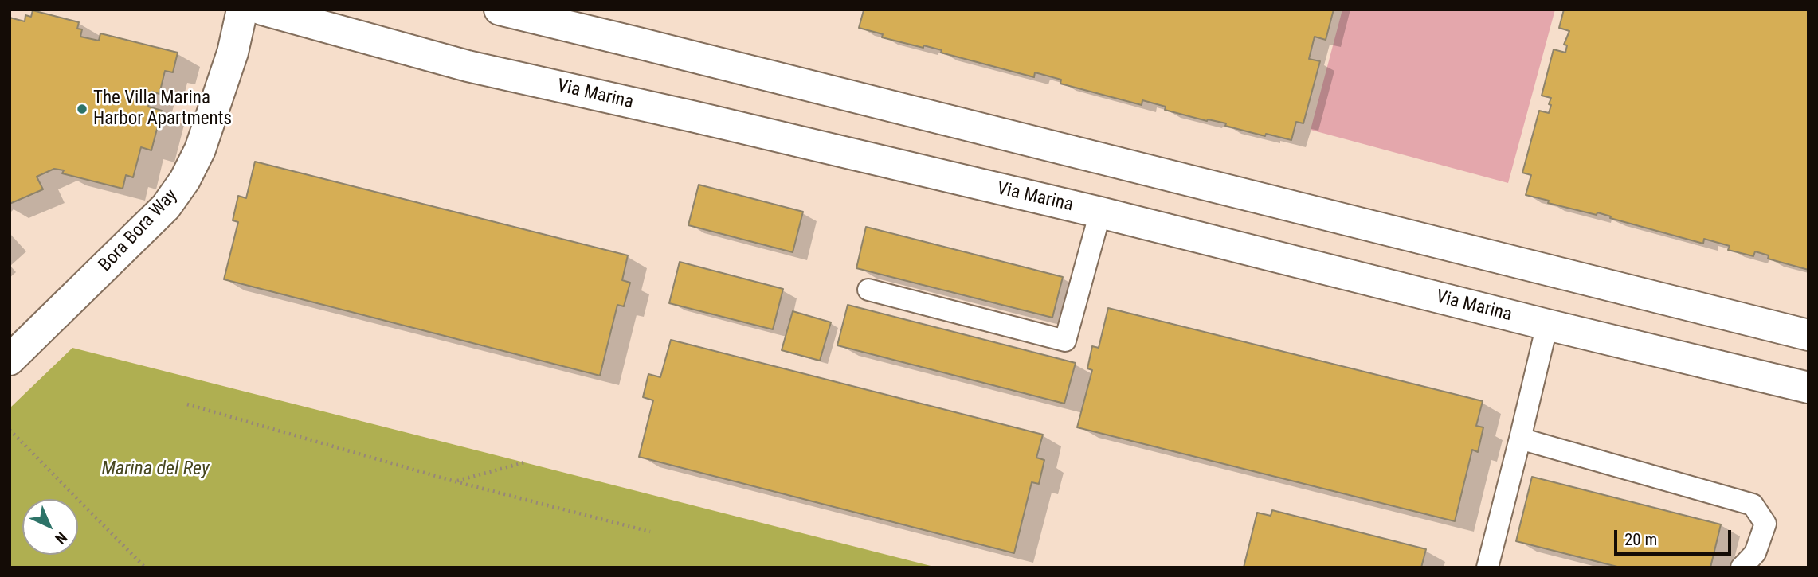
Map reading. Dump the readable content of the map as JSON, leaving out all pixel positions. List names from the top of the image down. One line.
{"streets":{"street":["Via Marina","Bora Bora Way"]},"water":["Marina del Rey"],"places":["The Villa Marina Harbor Apartments"],"scale_bar":"20 m","north":"bottom right"}
